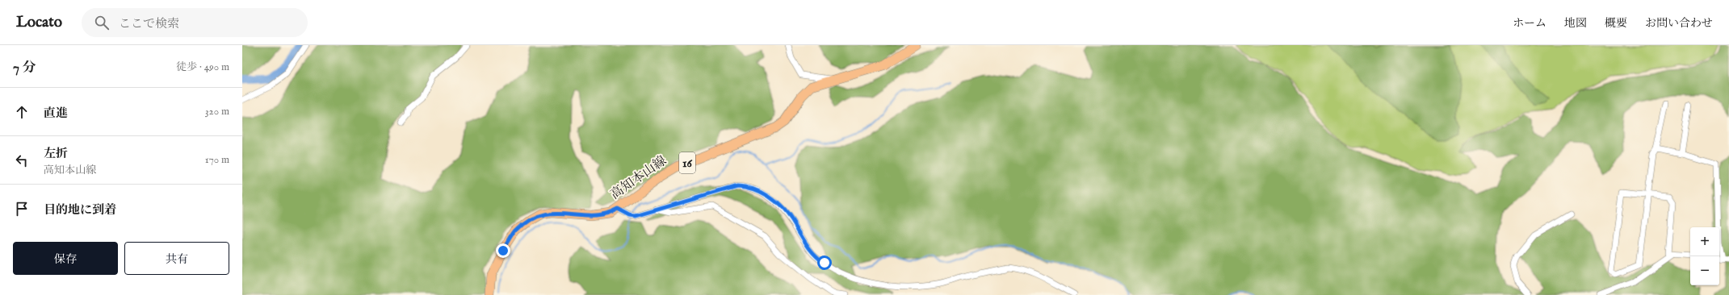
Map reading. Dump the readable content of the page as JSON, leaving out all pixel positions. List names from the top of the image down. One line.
{"streets":{"main road":["16","高知本山線"]},"page":{"header":"Locato","search":"ここで検索","nav":["ホーム","地図","概要","お問い合わせ"],"heading":["7 分","徒歩 · 490 m"],"list":[["直進","320 m"],["左折","高知本山線","170 m"],"目的地に到着"],"map_buttons":["+","−"],"buttons":["保存","共有"]}}
